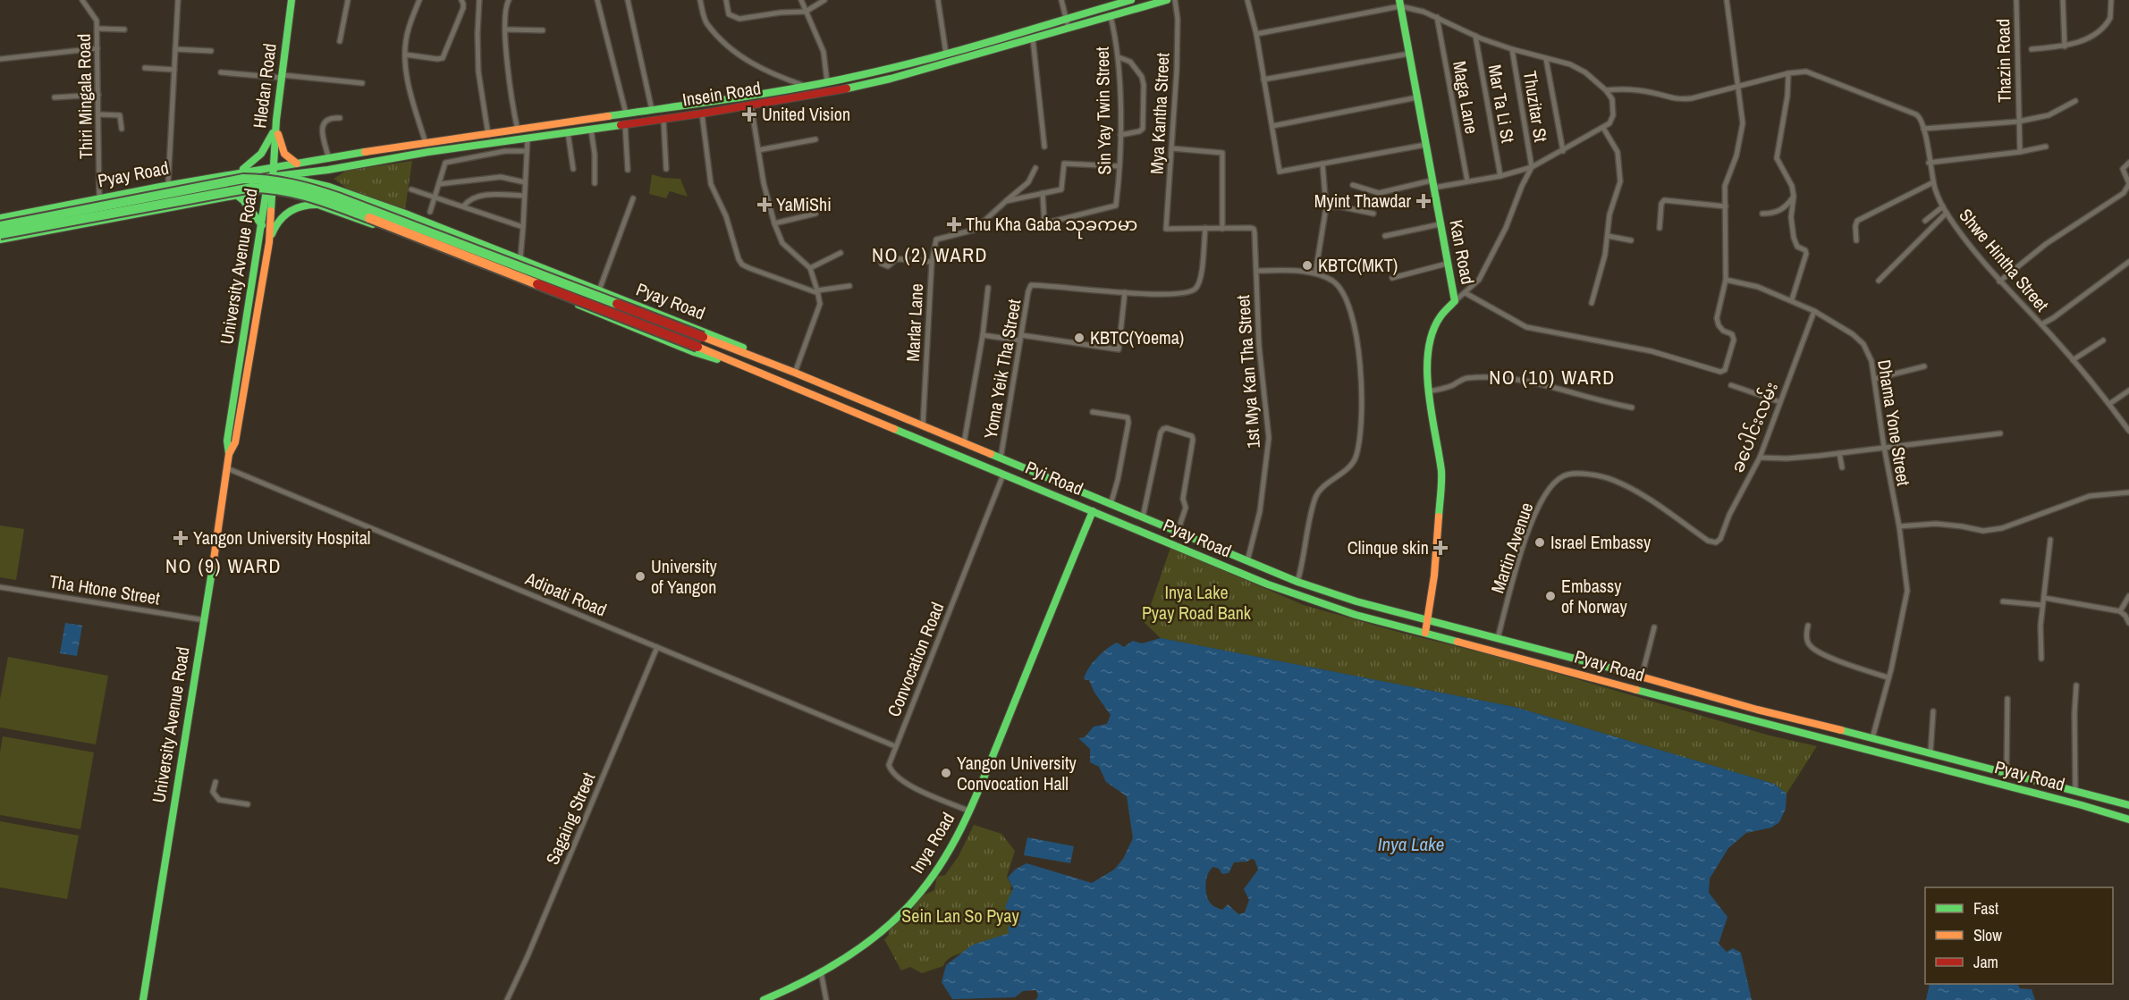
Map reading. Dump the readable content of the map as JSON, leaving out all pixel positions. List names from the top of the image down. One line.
{"streets":{"main road":["Hledan Road","Insein Road","Pyay Road","Kan Road","University Avenue Road","Pyi Road","Inya Road"],"street":["Thazin Road","Thiri Mingala Road","Maga Lane","Mar Ta Li St","Thuzitar St","Sin Yay Twin Street","Mya Kantha Street","Shwe Hintha Street","Marlar Lane","Yoma Yeik Tha Street","1st Mya Kan Tha Street","Dhama Yone Street","ခပေါင်းလမ်း","Martin Avenue","Tha Htone Street","Adipati Road","Convocation Road","Sagaing Street"]},"crossings":[["Hledan Road","Insein Road"],["Hledan Road","Pyay Road"],["Hledan Road","University Avenue Road"],["Insein Road","Sin Yay Twin Street"],["Insein Road","Pyay Road"],["Insein Road","University Avenue Road"],["Thiri Mingala Road","Pyay Road"],["Mya Kantha Street","Yoma Yeik Tha Street"],["Pyay Road","Kan Road"],["Pyay Road","University Avenue Road"],["Pyay Road","Marlar Lane"],["Pyay Road","Yoma Yeik Tha Street"],["Pyay Road","1st Mya Kan Tha Street"],["Pyay Road","Dhama Yone Street"],["Pyay Road","Pyi Road"],["Pyay Road","Martin Avenue"],["Pyay Road","Convocation Road"],["Pyay Road","Inya Road"],["University Avenue Road","Tha Htone Street"],["University Avenue Road","Adipati Road"],["Yoma Yeik Tha Street","Pyi Road"],["Dhama Yone Street","ခပေါင်းလမ်း"],["ခပေါင်းလမ်း","Martin Avenue"],["Pyi Road","Convocation Road"],["Pyi Road","Inya Road"],["Adipati Road","Convocation Road"],["Adipati Road","Sagaing Street"],["Convocation Road","Inya Road"]],"districts":["NO (2) WARD","NO (10) WARD","NO (9) WARD"],"water":["Inya Lake"],"parks":["Inya Lake Pyay Road Bank","Sein Lan So Pyay"],"places":{"health":["United Vision","Myint Thawdar","YaMiShi","Thu Kha Gaba သုခကမာ","Yangon University Hospital","Clinque skin"],"other":["KBTC(MKT)","KBTC(Yoema)","Israel Embassy","University of Yangon","Embassy of Norway","Yangon University Convocation Hall"]},"legend":["Fast","Slow","Jam"]}
